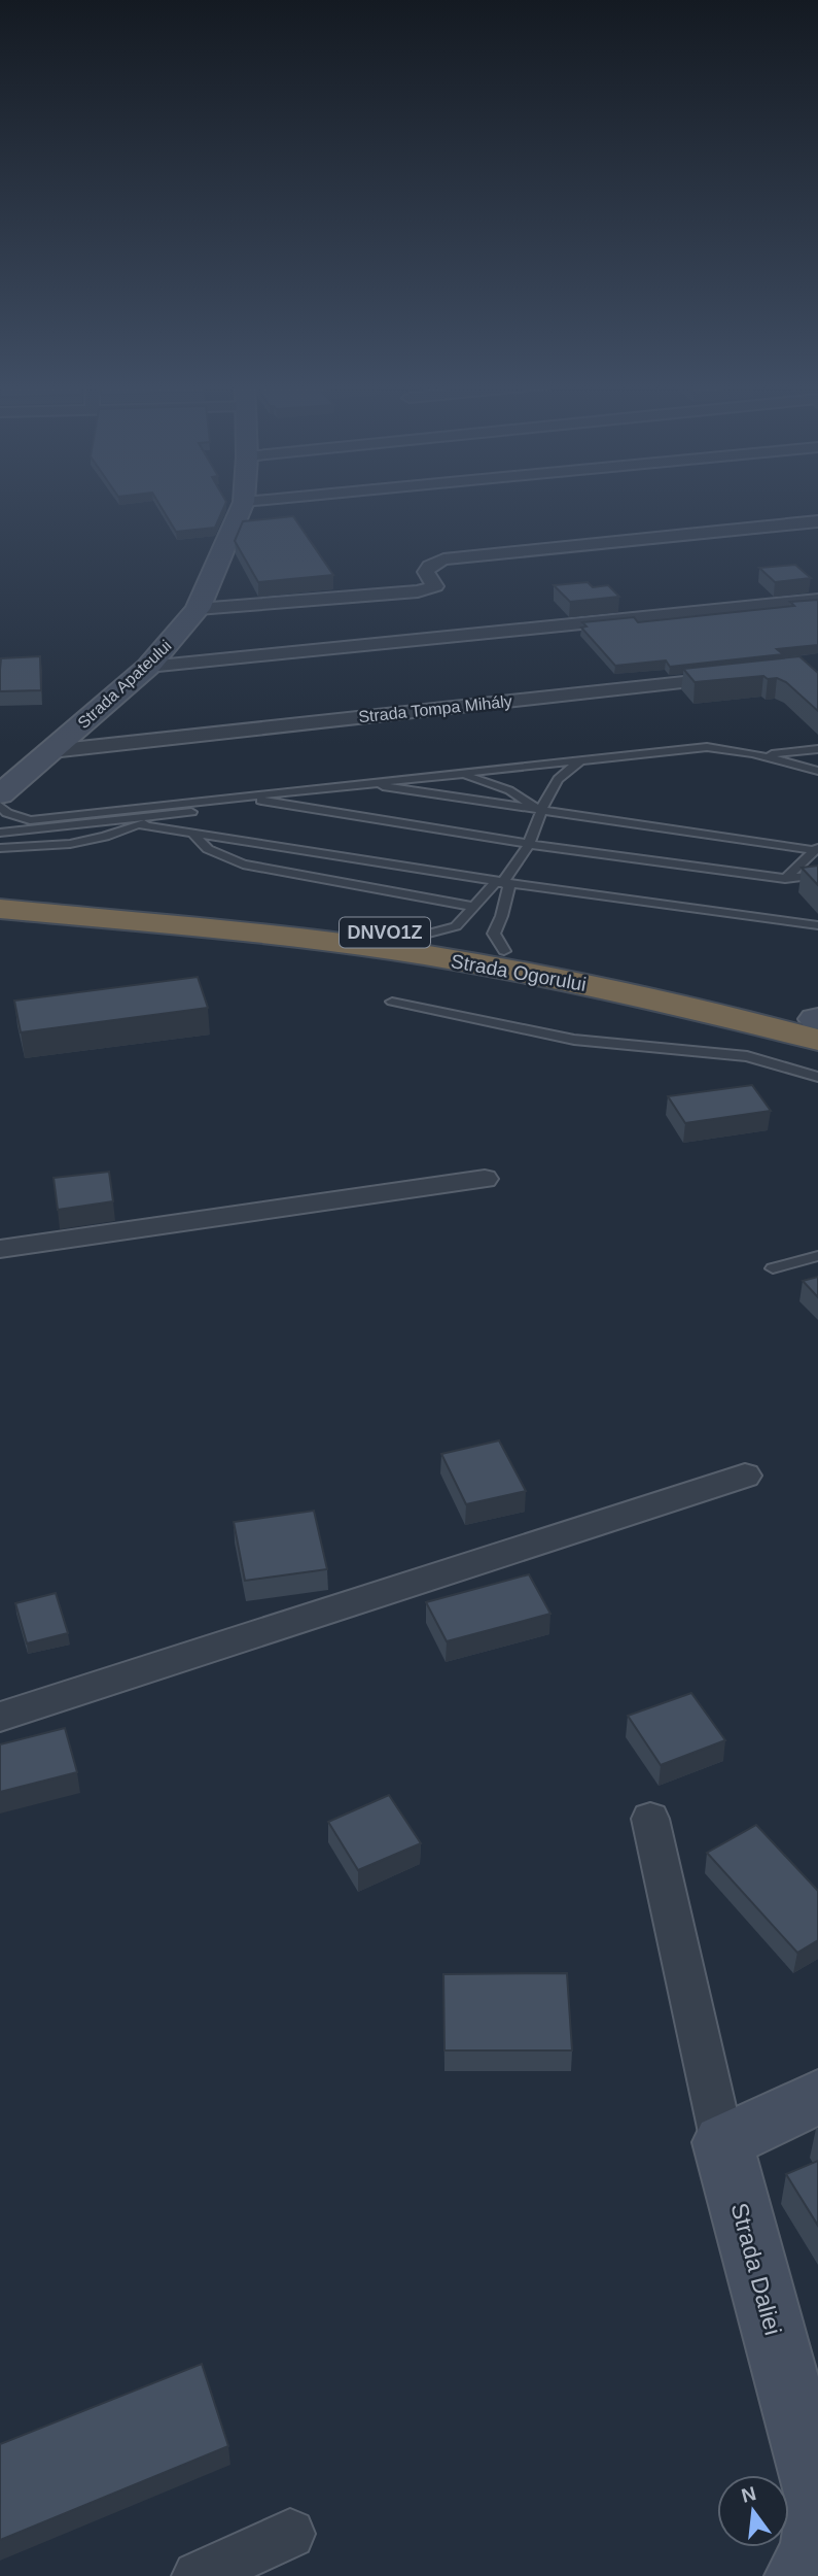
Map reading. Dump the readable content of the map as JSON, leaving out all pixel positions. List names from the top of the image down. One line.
{"streets":{"highway":["DNVO1Z","Strada Ogorului"],"street":["Strada Apateului","Strada Tompa Mihály","Strada Daliei"]},"crossings":[["Strada Apateului","Strada Tompa Mihály"]],"north":"top"}
